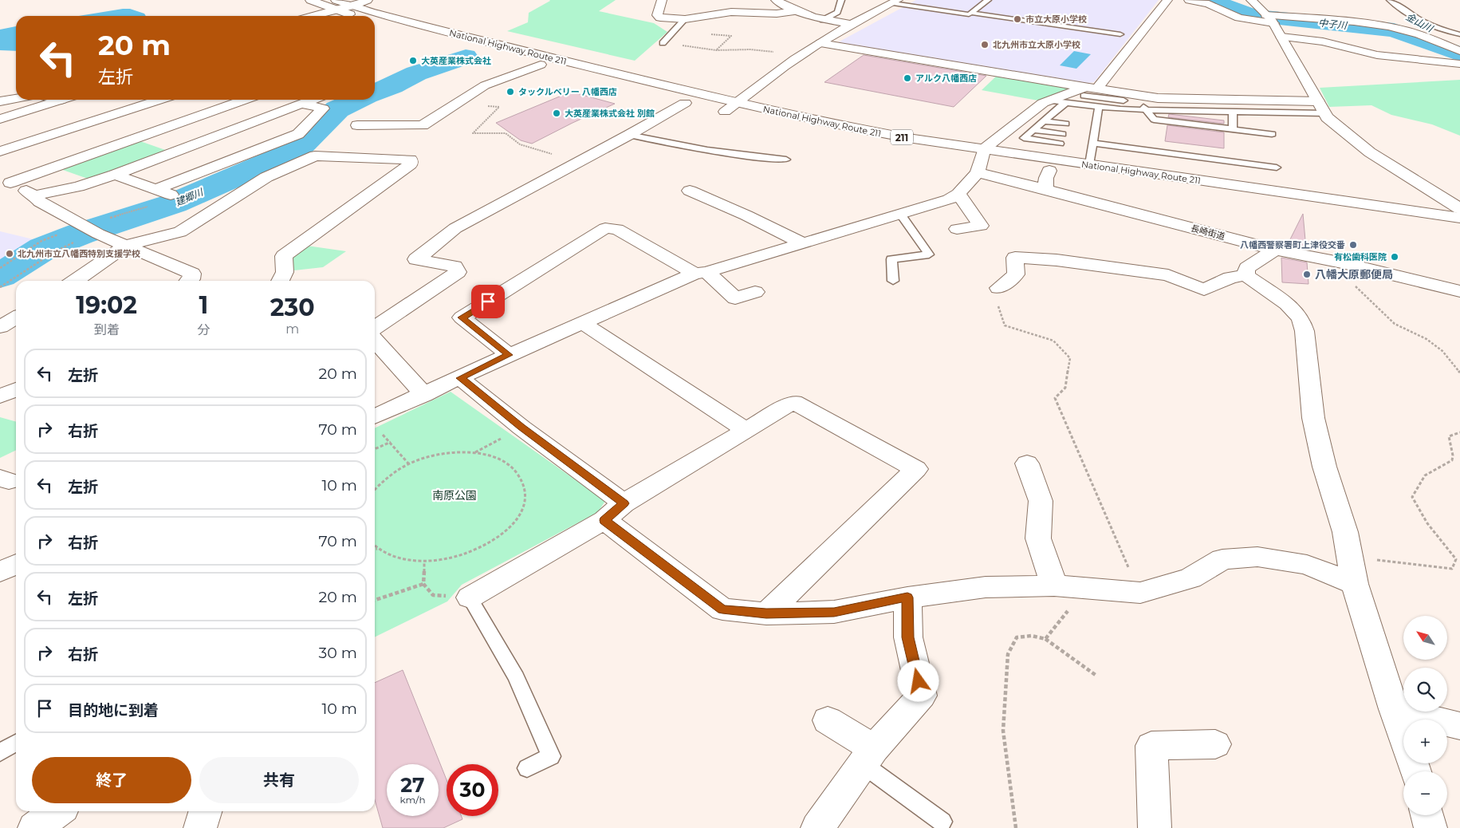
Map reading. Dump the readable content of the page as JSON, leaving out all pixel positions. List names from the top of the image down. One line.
{"streets":{"main road":["National Highway Route 211","211","長崎街道"]},"crossings":[["National Highway Route 211","長崎街道"]],"water":["金山川","中子川","建郷川"],"parks":["南原公園"],"places":["市立大原小学校","北九州市立大原小学校","大英産業株式会社","アルク八幡西店","タックルベリー 八幡西店","大英産業株式会社 別館","八幡西警察署町上津役交番","北九州市立八幡西特別支援学校","有松歯科医院","八幡大原郵便局"],"north":"top left","page":{"turn":["20 m","左折"],"eta":["19:02","到着","1","分","230","m"],"list":[{"name":"左折","value":"20 m"},{"name":"右折","value":"70 m"},{"name":"左折","value":"10 m"},{"name":"右折","value":"70 m"},{"name":"左折","value":"20 m"},{"name":"右折","value":"30 m"},{"name":"目的地に到着","value":"10 m"}],"map_buttons":["+","−"],"buttons":["終了","共有"],"speed":"27 km/h","limit":"30"}}
